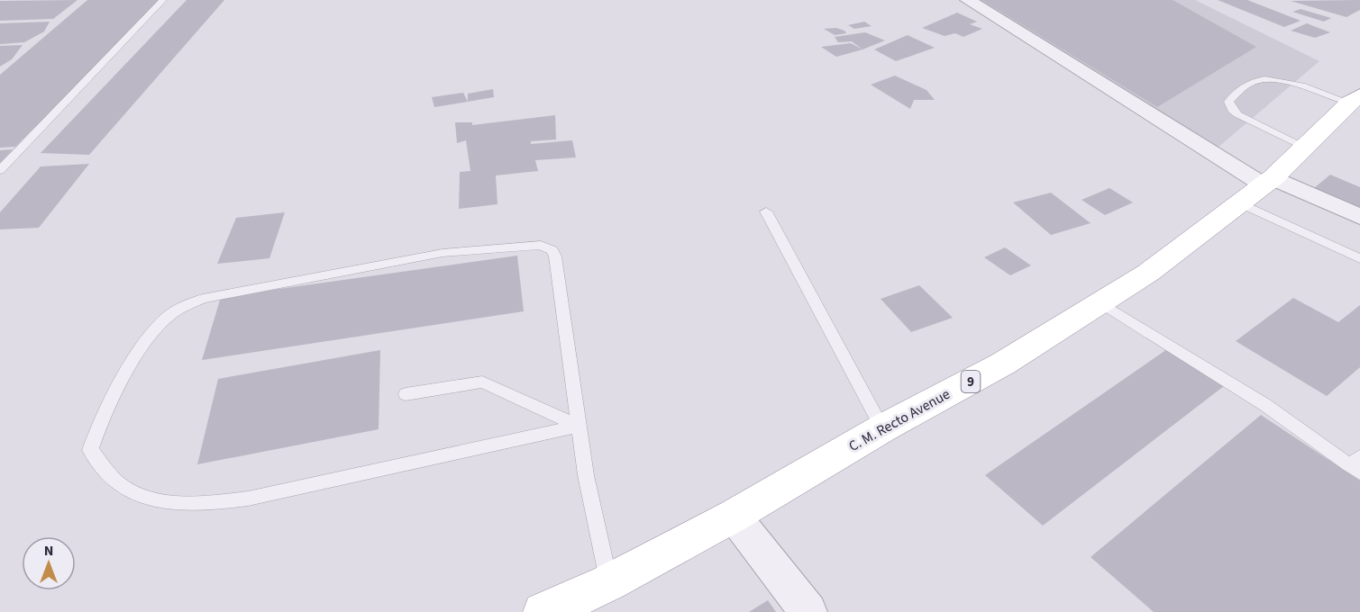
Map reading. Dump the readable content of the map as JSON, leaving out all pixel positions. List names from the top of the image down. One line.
{"streets":{"highway":["9","C. M. Recto Avenue"]},"north":"top"}
